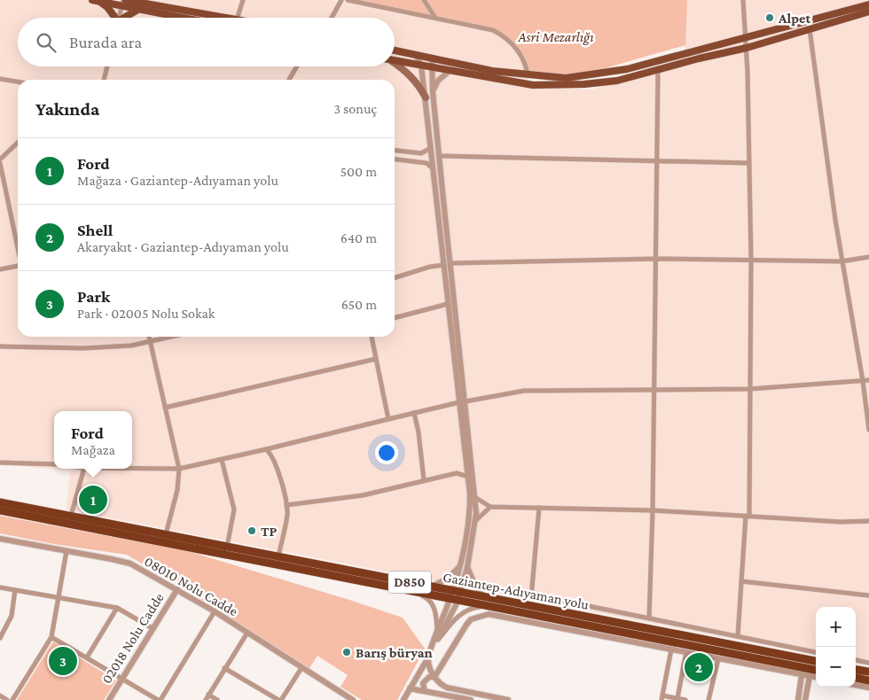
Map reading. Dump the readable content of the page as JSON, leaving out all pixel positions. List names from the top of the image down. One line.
{"streets":{"highway":["D850","Gaziantep-Adıyaman yolu"],"street":["08010 Nolu Cadde","02018 Nolu Cadde"]},"crossings":[["08010 Nolu Cadde","02018 Nolu Cadde"]],"parks":["Asri Mezarlığı"],"places":["Alpet","TP","Barış büryan"],"page":{"search":"Burada ara","heading":["Yakında","3 sonuç"],"list":[{"mark":"1","name":"Ford","note":"Mağaza · Gaziantep-Adıyaman yolu","value":"500 m"},{"mark":"2","name":"Shell","note":"Akaryakıt · Gaziantep-Adıyaman yolu","value":"640 m"},{"mark":"3","name":"Park","note":"Park · 02005 Nolu Sokak","value":"650 m"}],"popup":["Ford","Mağaza"],"pins":["1","3","2"],"map_buttons":["+","−"]}}
